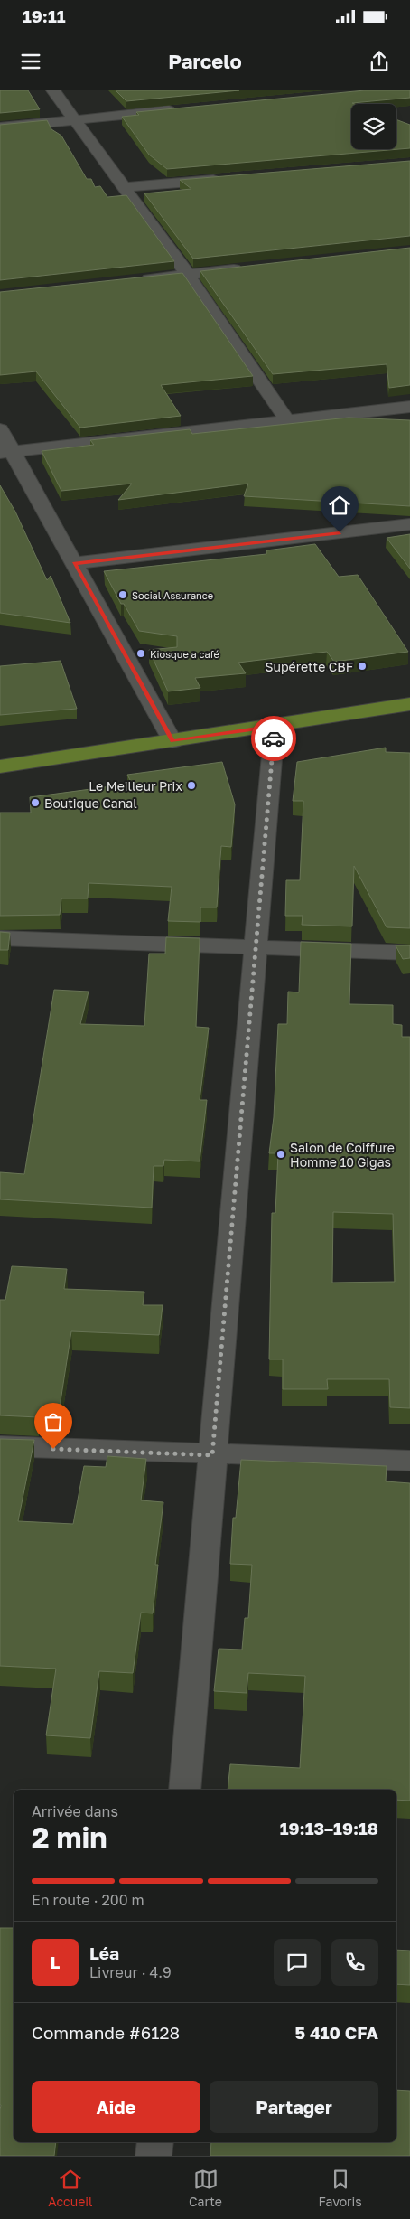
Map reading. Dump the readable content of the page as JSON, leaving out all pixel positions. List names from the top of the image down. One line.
{"places":["Social Assurance","Kiosque a café","Supérette CBF","Le Meilleur Prix","Boutique Canal","Salon de Coiffure Homme 10 Gigas"],"page":{"status":"19:11","header":"Parcelo","heading":["2 min","Arrivée dans","19:13–19:18"],"panel":["Léa","Livreur · 4.9","Commande #6128","5 410 CFA"],"bar":"En route · 200 m","round":"L","buttons":["Aide","Partager"],"tabs":["Accueil","Carte","Favoris"]}}
